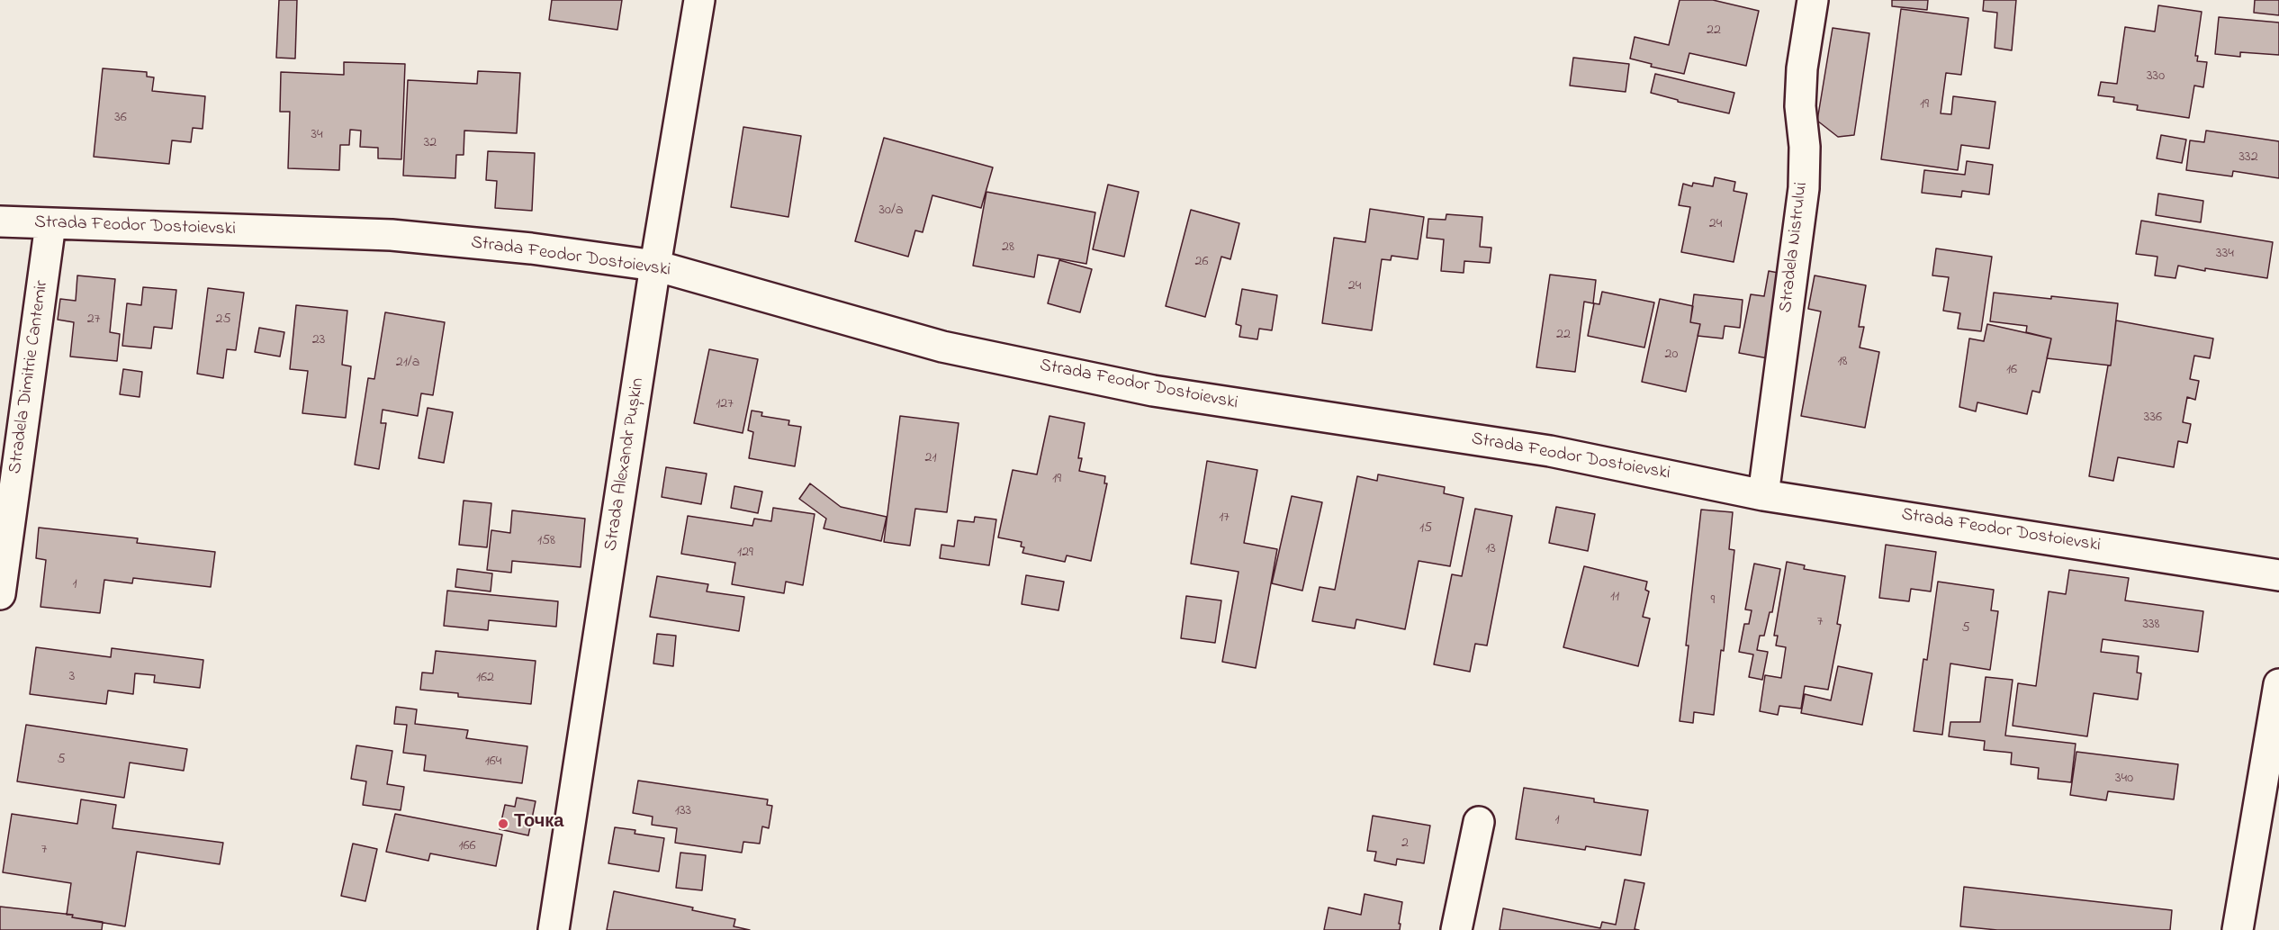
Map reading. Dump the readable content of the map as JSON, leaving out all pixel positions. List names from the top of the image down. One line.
{"streets":{"street":["Strada Feodor Dostoievski","Stradela Nistrului","Stradela Dimitrie Cantemir","Strada Alexandr Pușkin"]},"crossings":[["Strada Feodor Dostoievski","Stradela Nistrului"],["Strada Feodor Dostoievski","Stradela Dimitrie Cantemir"],["Strada Feodor Dostoievski","Strada Alexandr Pușkin"]],"places":["Точка"],"house_numbers":["22","330","19","36","34","32","332","30/a","24","28","334","26","24","27","25","22","23","20","18","21/a","16","127","336","21","19","17","15","158","13","129","1","11","9","7","338","5","3","162","5","164","340","133","1","2","166","7"]}
